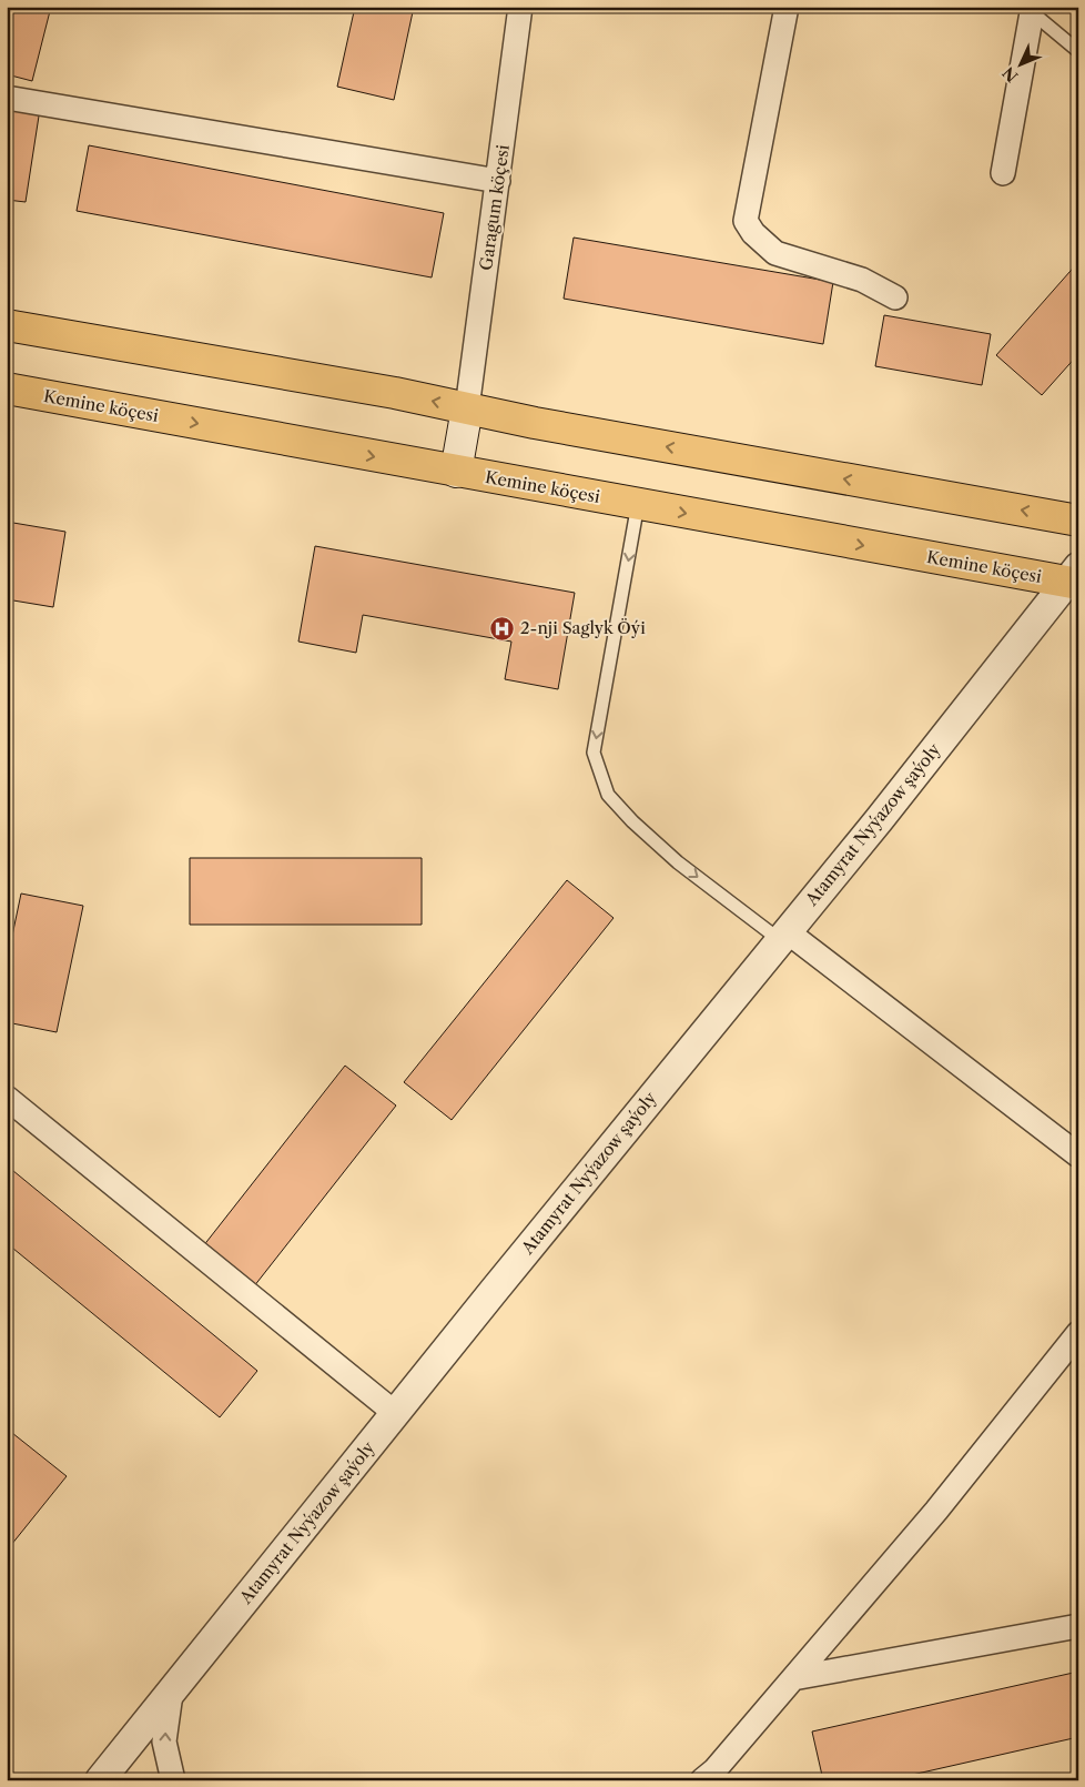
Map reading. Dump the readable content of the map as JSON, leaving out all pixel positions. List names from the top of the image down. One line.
{"streets":{"main road":["Kemine köçesi"],"street":["Garagum köçesi","Atamyrat Nyýazow şaýoly"]},"crossings":[["Kemine köçesi","Atamyrat Nyýazow şaýoly"]],"places":{"hospital":["2-nji Saglyk Öýi"]},"north":"bottom left"}
